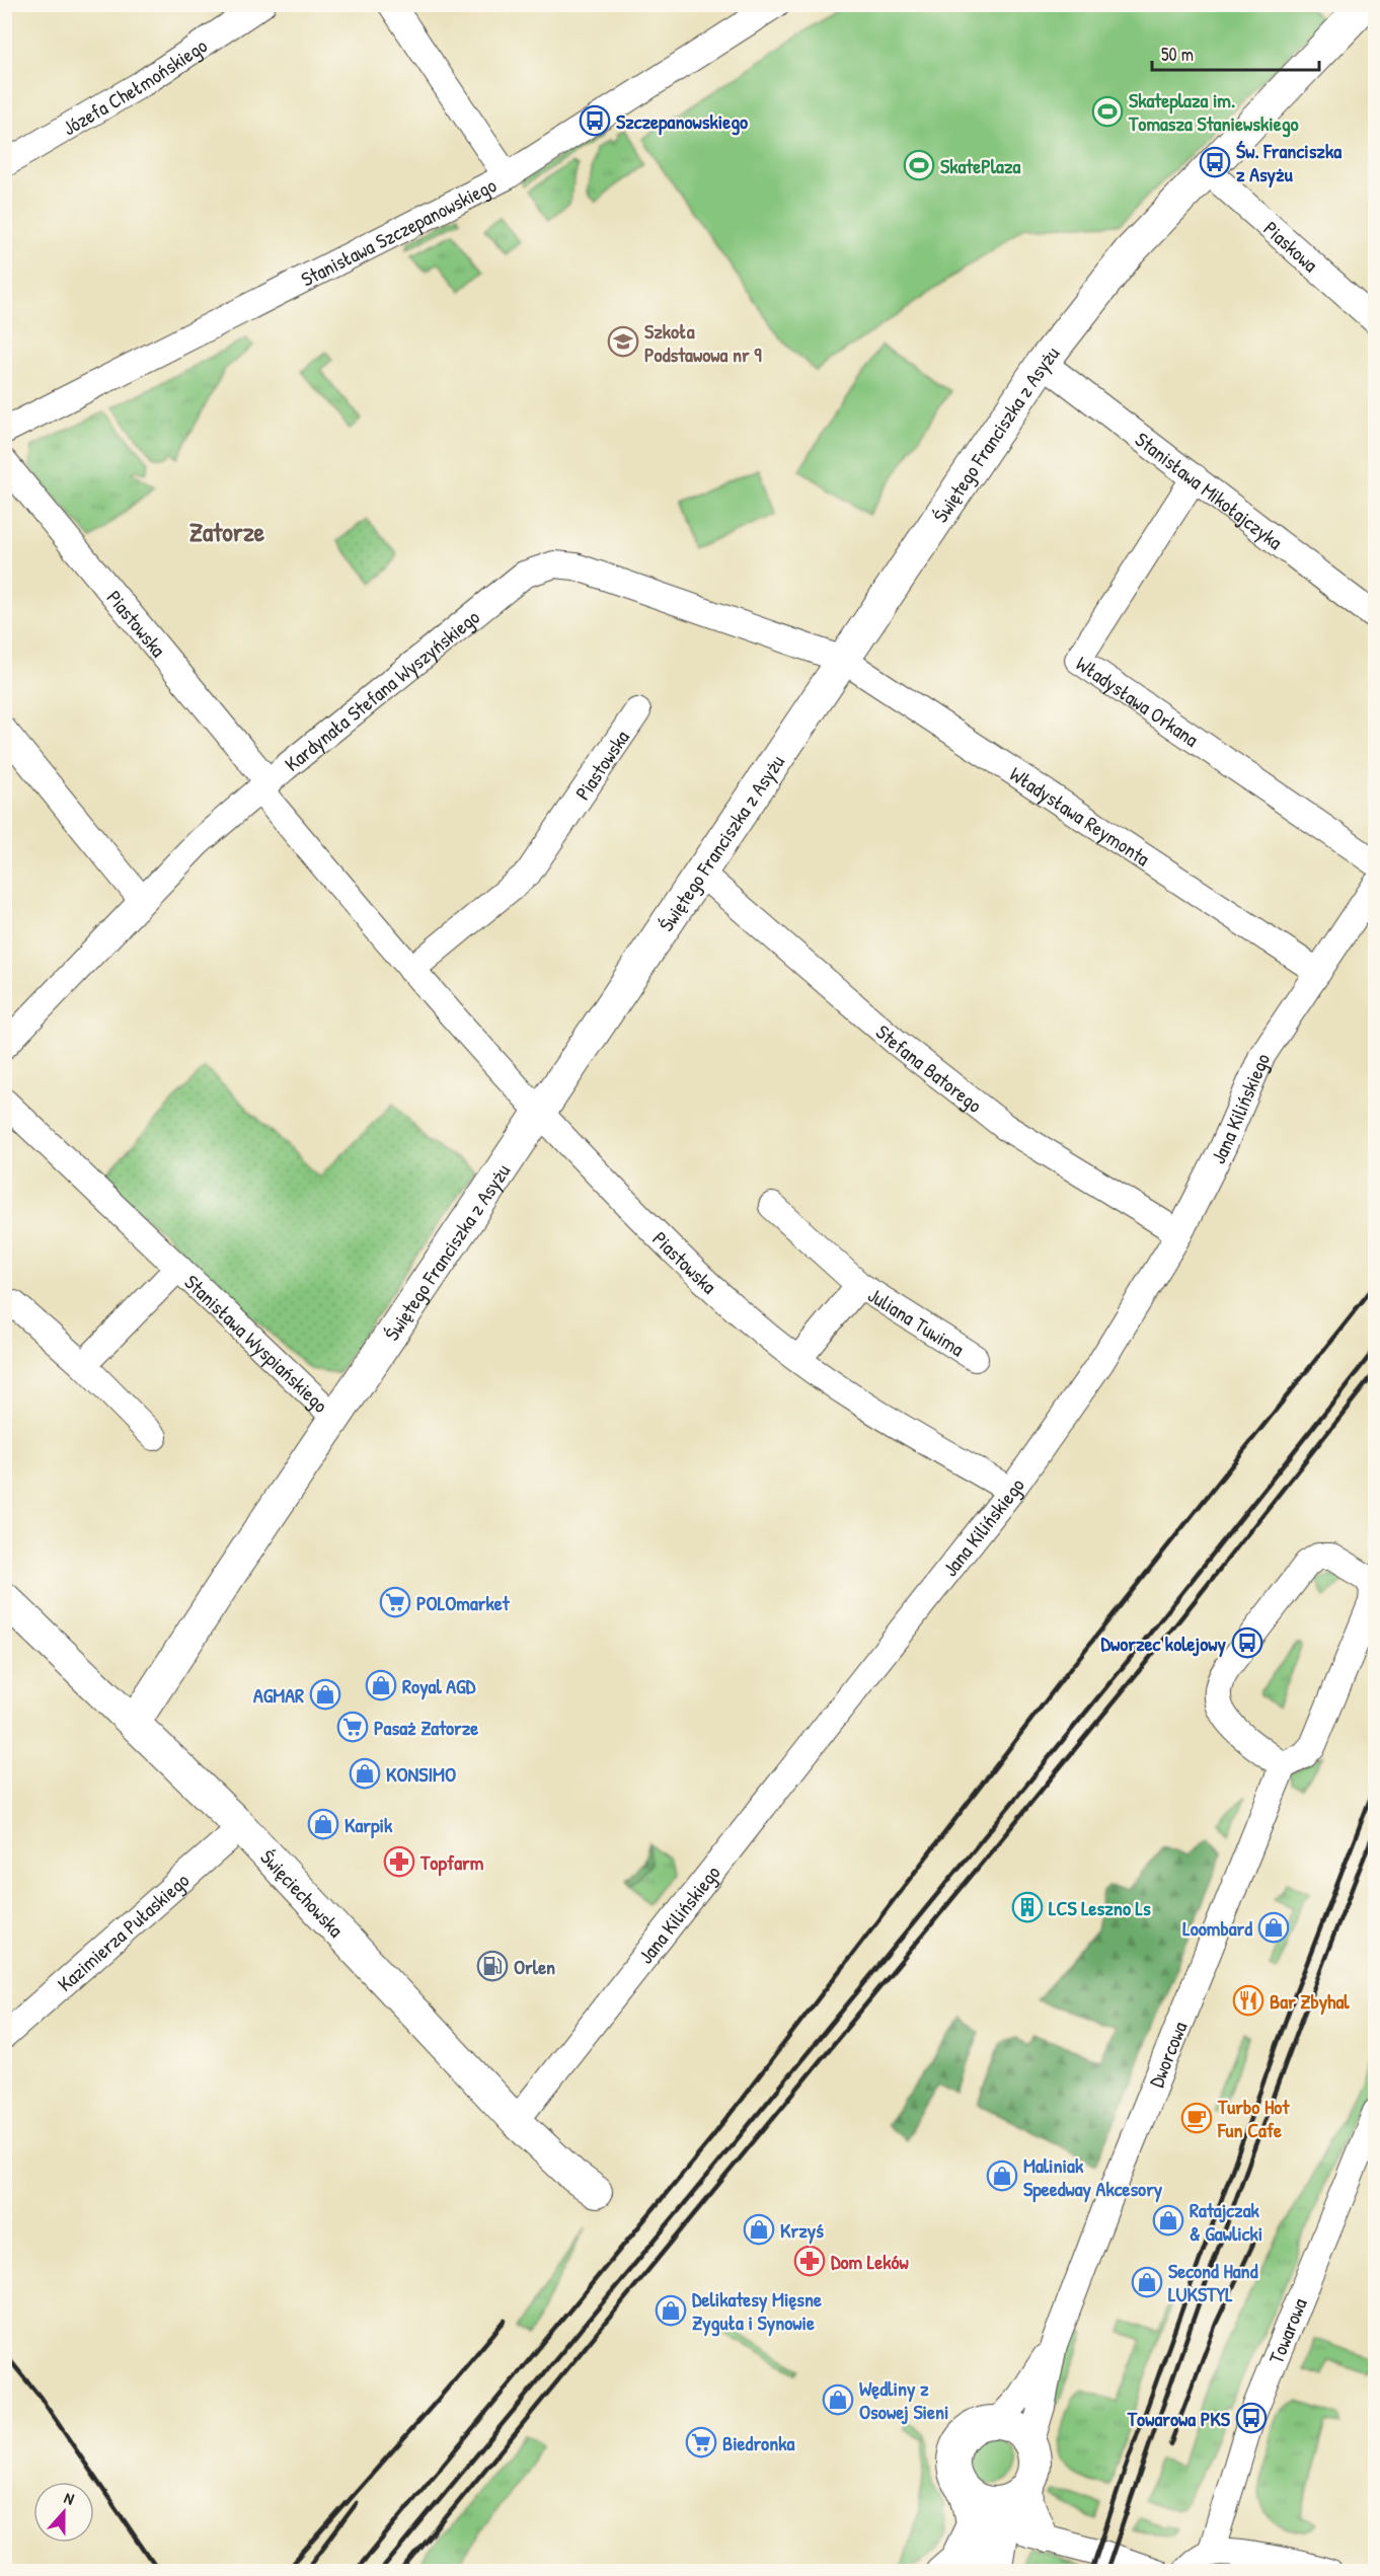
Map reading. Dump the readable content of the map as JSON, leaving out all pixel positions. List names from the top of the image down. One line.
{"streets":{"street":["Józefa Chełmońskiego","Stanisława Szczepanowskiego","Piaskowa","Świętego Franciszka z Asyżu","Stanisława Mikołajczyka","Piastowska","Kardynała Stefana Wyszyńskiego","Władysława Orkana","Władysława Reymonta","Stefana Batorego","Jana Kilińskiego","Juliana Tuwima","Stanisława Wyspiańskiego","Święciechowska","Kazimierza Pułaskiego","Dworcowa","Towarowa"]},"crossings":[["Piaskowa","Świętego Franciszka z Asyżu"],["Świętego Franciszka z Asyżu","Stanisława Mikołajczyka"],["Świętego Franciszka z Asyżu","Piastowska"],["Świętego Franciszka z Asyżu","Kardynała Stefana Wyszyńskiego"],["Świętego Franciszka z Asyżu","Władysława Reymonta"],["Świętego Franciszka z Asyżu","Stefana Batorego"],["Świętego Franciszka z Asyżu","Stanisława Wyspiańskiego"],["Świętego Franciszka z Asyżu","Święciechowska"],["Stanisława Mikołajczyka","Władysława Orkana"],["Piastowska","Kardynała Stefana Wyszyńskiego"],["Piastowska","Jana Kilińskiego"],["Piastowska","Juliana Tuwima"],["Kardynała Stefana Wyszyńskiego","Władysława Reymonta"],["Władysława Reymonta","Jana Kilińskiego"],["Stefana Batorego","Jana Kilińskiego"],["Jana Kilińskiego","Święciechowska"],["Święciechowska","Kazimierza Pułaskiego"]],"districts":["Zatorze"],"places":{"sports":["Skateplaza im. Tomasza Staniewskiego","SkatePlaza"],"bus stop":["Szczepanowskiego","Św. Franciszka z Asyżu","Dworzec kolejowy","Towarowa PKS"],"school or university":["Szkoła Podstawowa nr 9"],"supermarket":["POLOmarket","Pasaż Zatorze","Biedronka"],"shop":["Royal AGD","AGMAR","KONSIMO","Karpik","Loombard","Maliniak Speedway Akcesory","Ratajczak & Gawlicki","Krzyś","Second Hand LUKSTYL","Delikatesy Mięsne Zyguła i Synowie","Wędliny z Osowej Sieni"],"pharmacy":["Topfarm","Dom Leków"],"building":["LCS Leszno Ls"],"fuel station":["Orlen"],"restaurant":["Bar Zbyhal"],"cafe":["Turbo Hot Fun Cafe"]},"scale_bar":"50 m","north":"top"}
